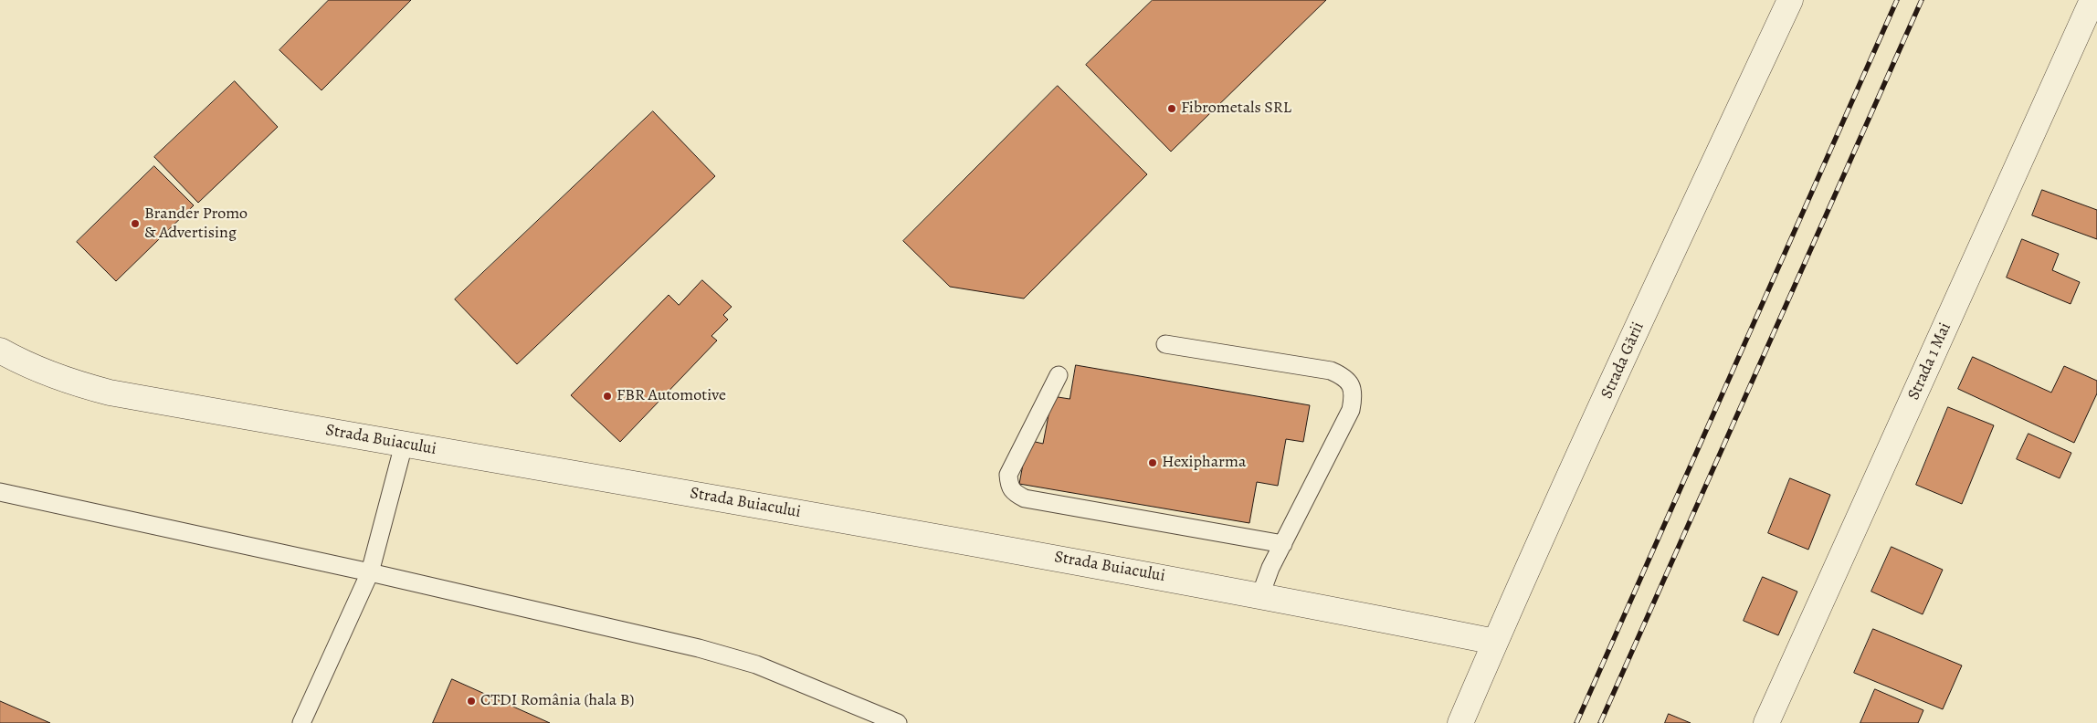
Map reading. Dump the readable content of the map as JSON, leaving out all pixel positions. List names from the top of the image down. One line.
{"streets":{"street":["Strada Gării","Strada 1 Mai","Strada Buiacului"]},"crossings":[["Strada Gării","Strada Buiacului"]],"places":["Fibrometals SRL","Brander Promo & Advertising","FBR Automotive","Hexipharma","CTDI România (hala B)"]}
